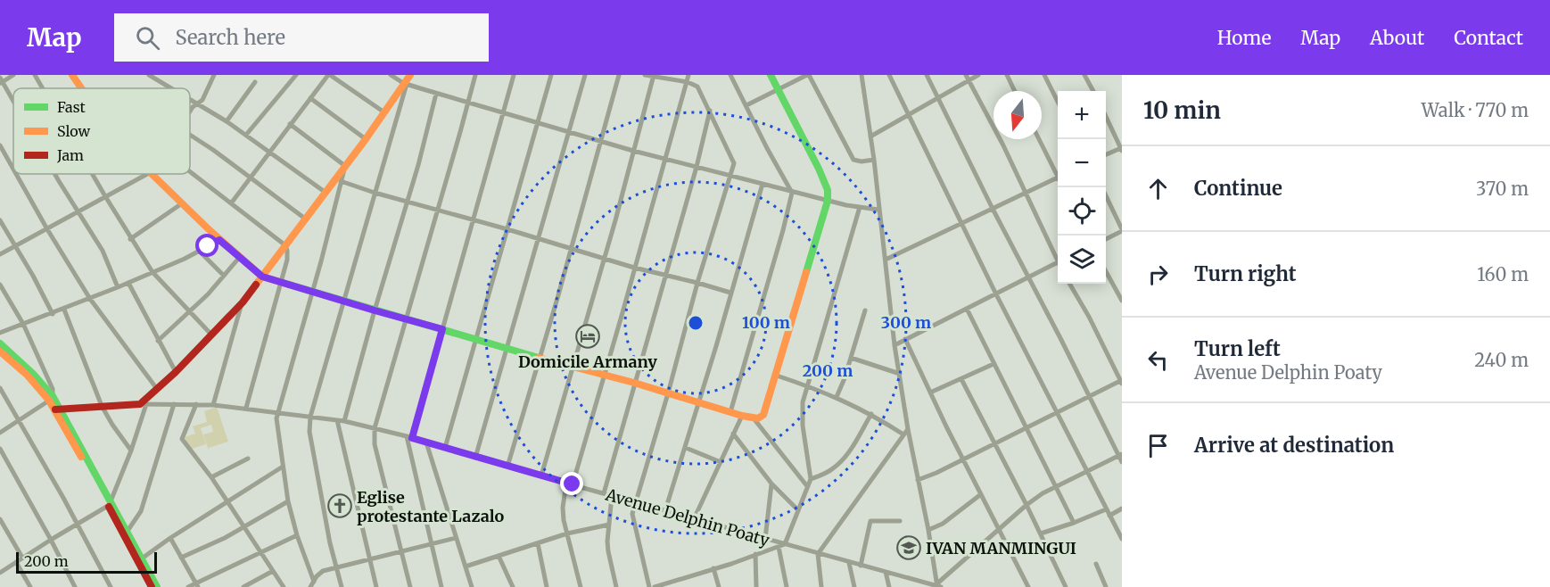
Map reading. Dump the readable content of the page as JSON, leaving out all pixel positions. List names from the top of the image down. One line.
{"streets":{"street":["Avenue Delphin Poaty"]},"places":{"hotel":["Domicile Armany"],"church":["Eglise protestante Lazalo"],"school or university":["IVAN MANMINGUI"]},"legend":["Fast","Slow","Jam"],"scale_bar":"200 m","north":"bottom","page":{"header":"Map","search":"Search here","nav":["Home","Map","About","Contact"],"heading":["10 min","Walk · 770 m"],"map_buttons":["+","−"],"list":[["Continue","370 m"],["Turn right","160 m"],["Turn left","Avenue Delphin Poaty","240 m"],"Arrive at destination"],"scale":"200 m"},"rings":["100 m","300 m","200 m"]}
